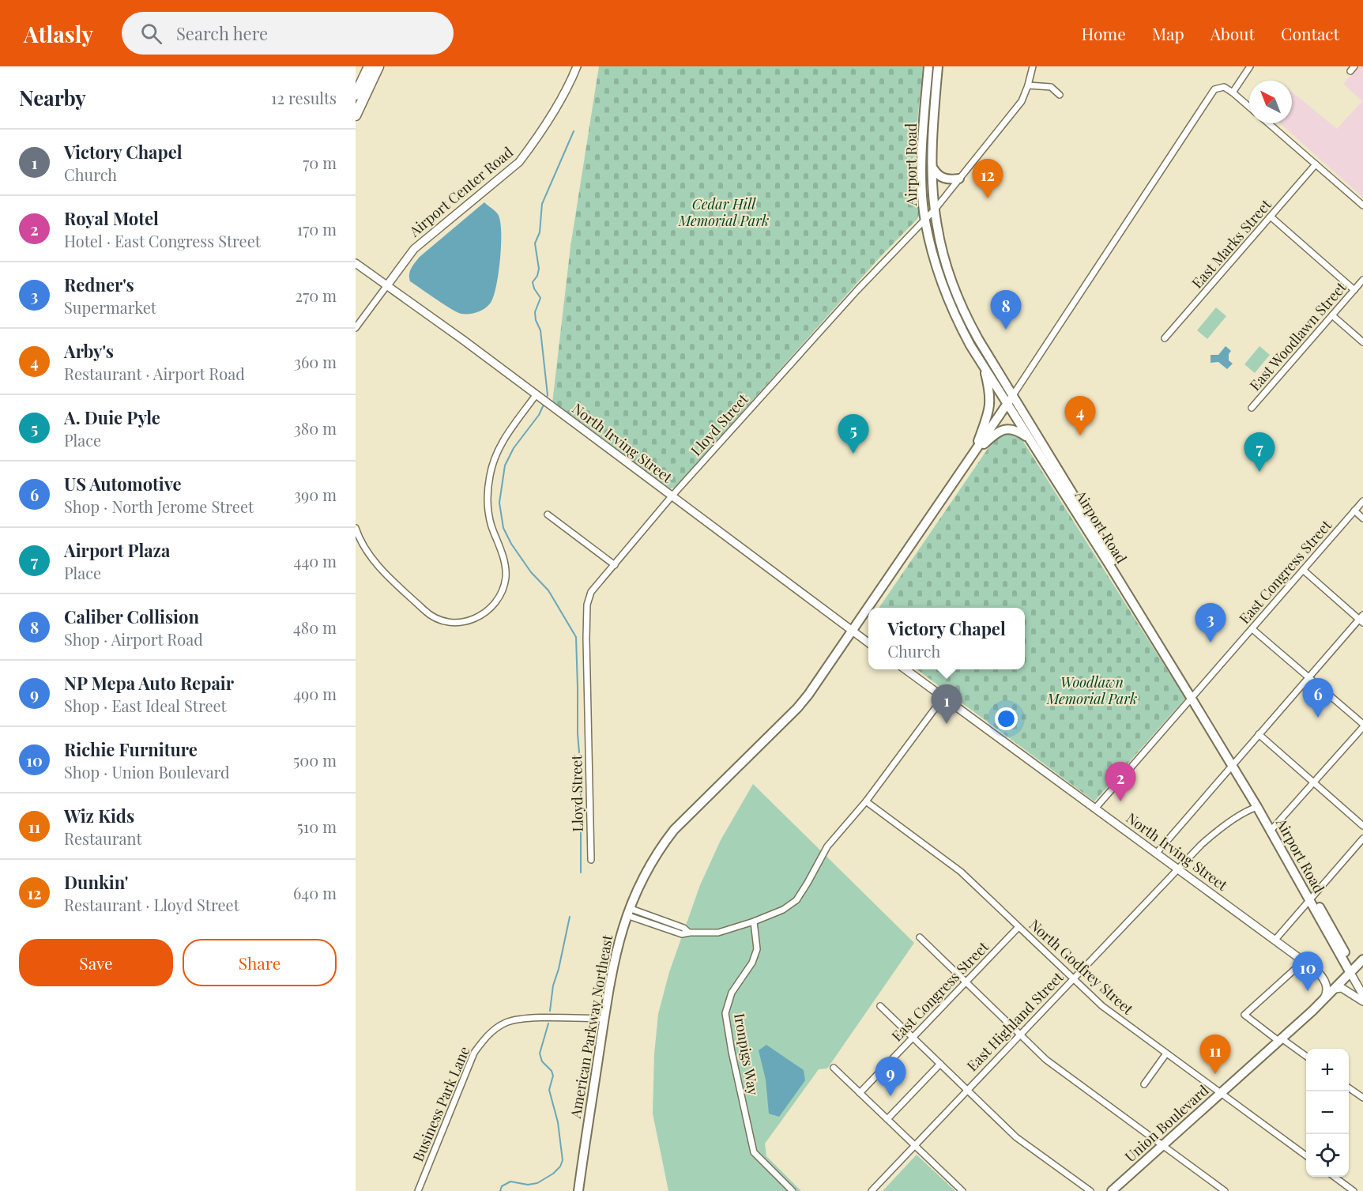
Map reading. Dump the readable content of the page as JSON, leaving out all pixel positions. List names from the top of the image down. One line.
{"streets":{"main road":["Airport Road","American Parkway Northeast","Union Boulevard"],"street":["Airport Center Road","East Marks Street","East Woodlawn Street","Lloyd Street","North Irving Street","East Congress Street","North Godfrey Street","East Highland Street","Ironpigs Way","Business Park Lane"]},"crossings":[["Airport Road","Lloyd Street"],["Airport Road","East Congress Street"],["Airport Road","East Highland Street"],["Airport Road","Union Boulevard"],["Airport Center Road","North Irving Street"],["Lloyd Street","North Irving Street"],["North Irving Street","East Congress Street"],["North Irving Street","East Highland Street"],["North Irving Street","American Parkway Northeast"],["North Irving Street","Union Boulevard"],["East Congress Street","North Godfrey Street"],["North Godfrey Street","East Highland Street"],["North Godfrey Street","Union Boulevard"],["American Parkway Northeast","Business Park Lane"]],"parks":["Cedar Hill Memorial Park","Woodlawn Memorial Park"],"north":"top left","page":{"header":"Atlasly","search":"Search here","nav":["Home","Map","About","Contact"],"heading":["Nearby","12 results"],"list":[{"mark":"1","name":"Victory Chapel","note":"Church","value":"70 m"},{"mark":"2","name":"Royal Motel","note":"Hotel · East Congress Street","value":"170 m"},{"mark":"3","name":"Redner's","note":"Supermarket","value":"270 m"},{"mark":"4","name":"Arby's","note":"Restaurant · Airport Road","value":"360 m"},{"mark":"5","name":"A. Duie Pyle","note":"Place","value":"380 m"},{"mark":"6","name":"US Automotive","note":"Shop · North Jerome Street","value":"390 m"},{"mark":"7","name":"Airport Plaza","note":"Place","value":"440 m"},{"mark":"8","name":"Caliber Collision","note":"Shop · Airport Road","value":"480 m"},{"mark":"9","name":"NP Mepa Auto Repair","note":"Shop · East Ideal Street","value":"490 m"},{"mark":"10","name":"Richie Furniture","note":"Shop · Union Boulevard","value":"500 m"},{"mark":"11","name":"Wiz Kids","note":"Restaurant","value":"510 m"},{"mark":"12","name":"Dunkin'","note":"Restaurant · Lloyd Street","value":"640 m"}],"pins":["12","8","4","5","7","3","6","1","2","10","11","9"],"popup":["Victory Chapel","Church"],"buttons":["Save","Share"],"map_buttons":["+","−"]}}
